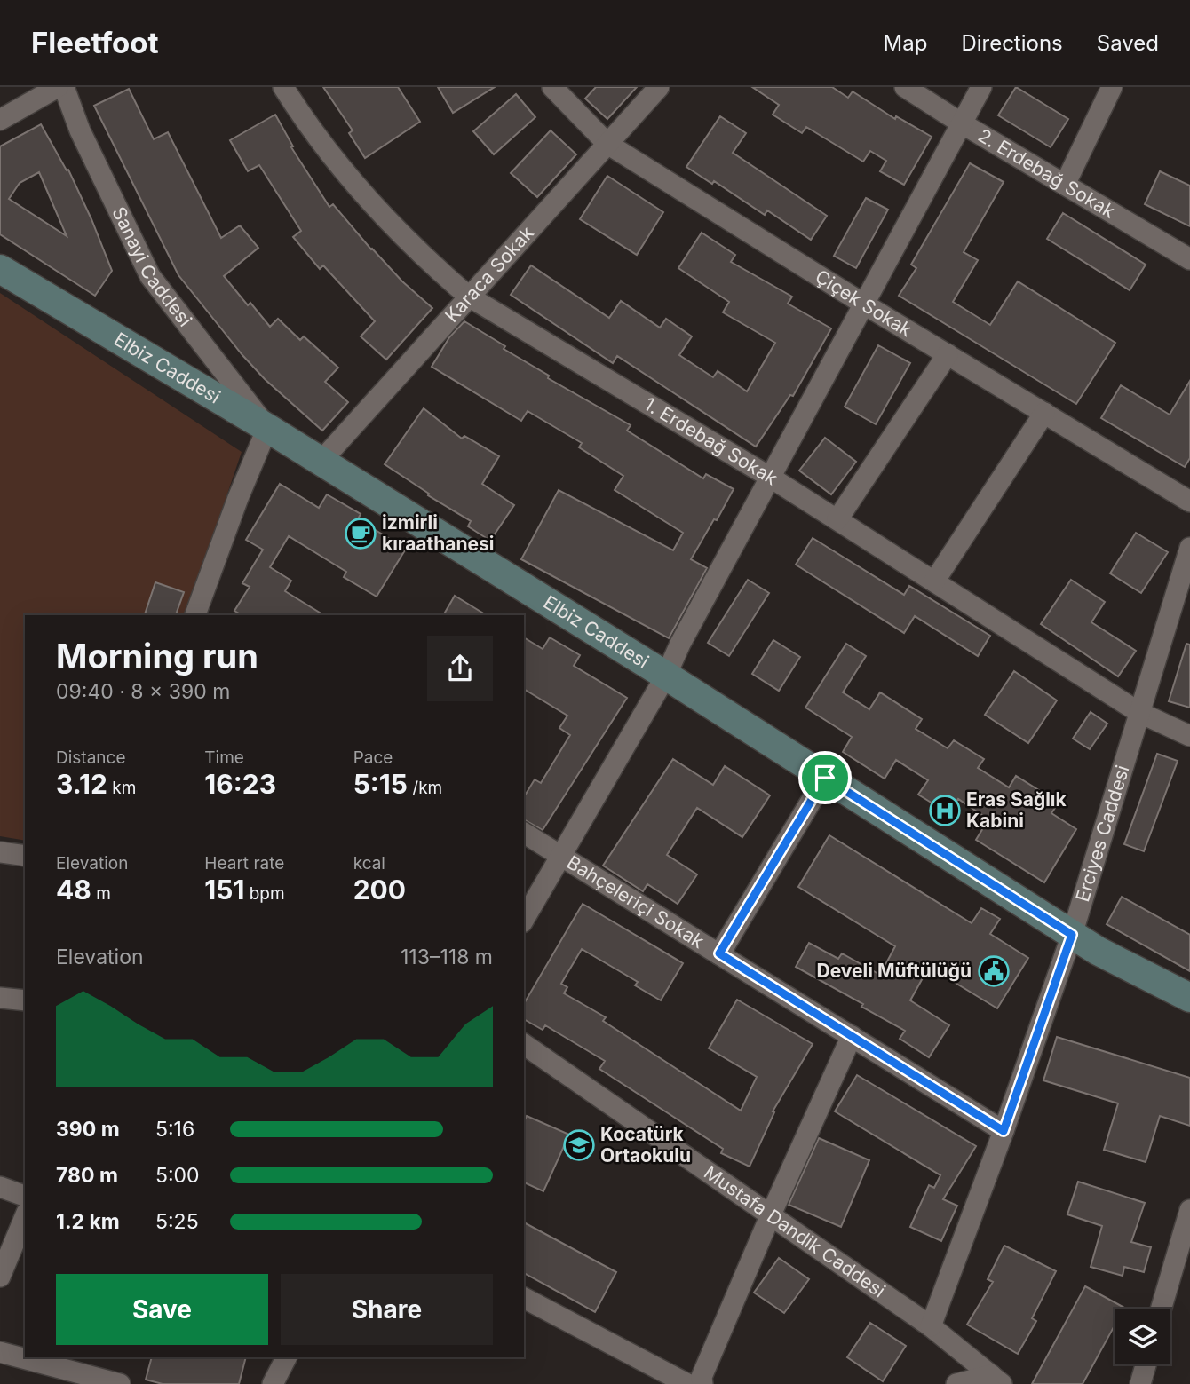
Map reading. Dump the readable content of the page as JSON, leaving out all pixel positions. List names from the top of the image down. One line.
{"streets":{"street":["2. Erdebağ Sokak","Sanayi Caddesi","Karaca Sokak","Çiçek Sokak","Elbiz Caddesi","1. Erdebağ Sokak","Erciyes Caddesi","Bahçeleriçi Sokak","Mustafa Dandik Caddesi"]},"crossings":[["Sanayi Caddesi","Elbiz Caddesi"],["Karaca Sokak","Çiçek Sokak"],["Karaca Sokak","Elbiz Caddesi"],["Karaca Sokak","1. Erdebağ Sokak"],["Elbiz Caddesi","Erciyes Caddesi"],["1. Erdebağ Sokak","Erciyes Caddesi"],["Erciyes Caddesi","Bahçeleriçi Sokak"],["Erciyes Caddesi","Mustafa Dandik Caddesi"]],"places":{"cafe":["izmirli kıraathanesi"],"hospital":["Eras Sağlık Kabini"],"public building":["Develi Müftülüğü"],"school or university":["Kocatürk Ortaokulu"]},"page":{"header":"Fleetfoot","nav":["Map","Directions","Saved"],"heading":["Morning run","09:40 · 8 × 390 m"],"stats":[["Distance","3.12 km"],["Time","16:23"],["Pace","5:15 /km"],["Elevation","48 m"],["Heart rate","151 bpm"],["kcal","200"]],"chart":["Elevation","113–118 m"],"list":[{"name":"390 m","note":"5:16"},{"name":"780 m","note":"5:00"},{"name":"1.2 km","note":"5:25"}],"buttons":["Save","Share"]}}
